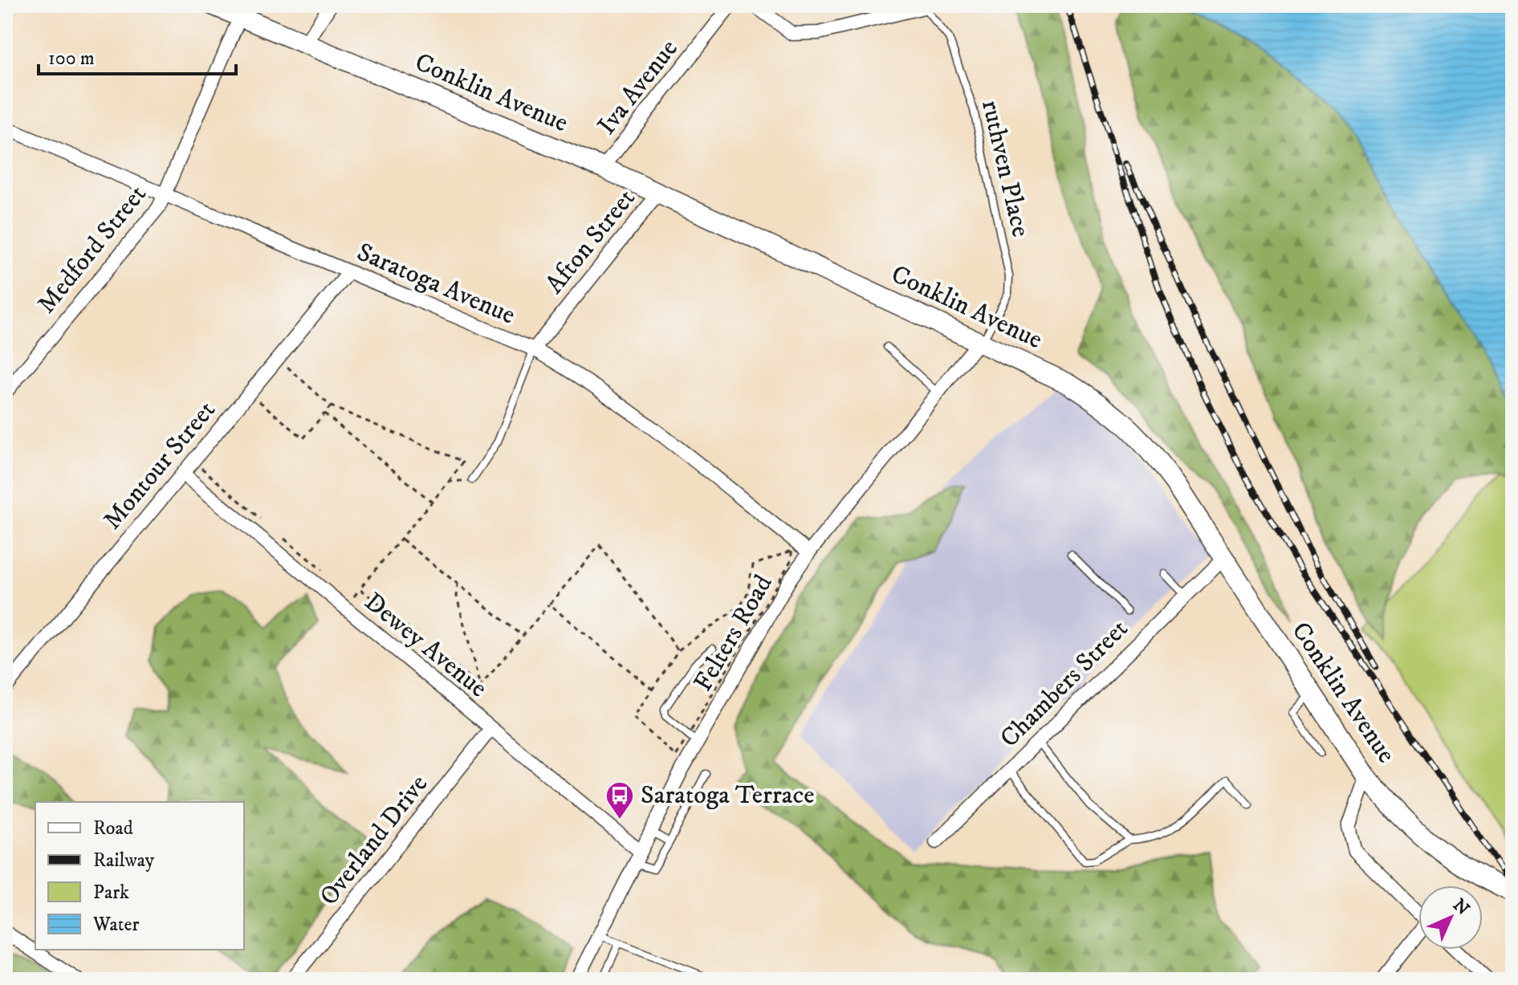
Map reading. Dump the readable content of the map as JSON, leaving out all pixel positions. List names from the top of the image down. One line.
{"streets":{"main road":["Conklin Avenue"],"street":["Iva Avenue","Afton Street","Medford Street","Saratoga Avenue","Montour Street","Felters Road","Dewey Avenue","Chambers Street","Overland Drive"],"lane":["ruthven Place"]},"crossings":[["Iva Avenue","Conklin Avenue"],["Conklin Avenue","ruthven Place"],["Conklin Avenue","Afton Street"],["Conklin Avenue","Medford Street"],["Conklin Avenue","Felters Road"],["Conklin Avenue","Chambers Street"],["ruthven Place","Felters Road"],["Afton Street","Saratoga Avenue"],["Medford Street","Saratoga Avenue"],["Saratoga Avenue","Montour Street"],["Saratoga Avenue","Felters Road"],["Montour Street","Dewey Avenue"],["Felters Road","Dewey Avenue"],["Dewey Avenue","Overland Drive"]],"places":{"bus stop":["Saratoga Terrace"]},"legend":["Road","Railway","Park","Water"],"scale_bar":"100 m","north":"top right"}
